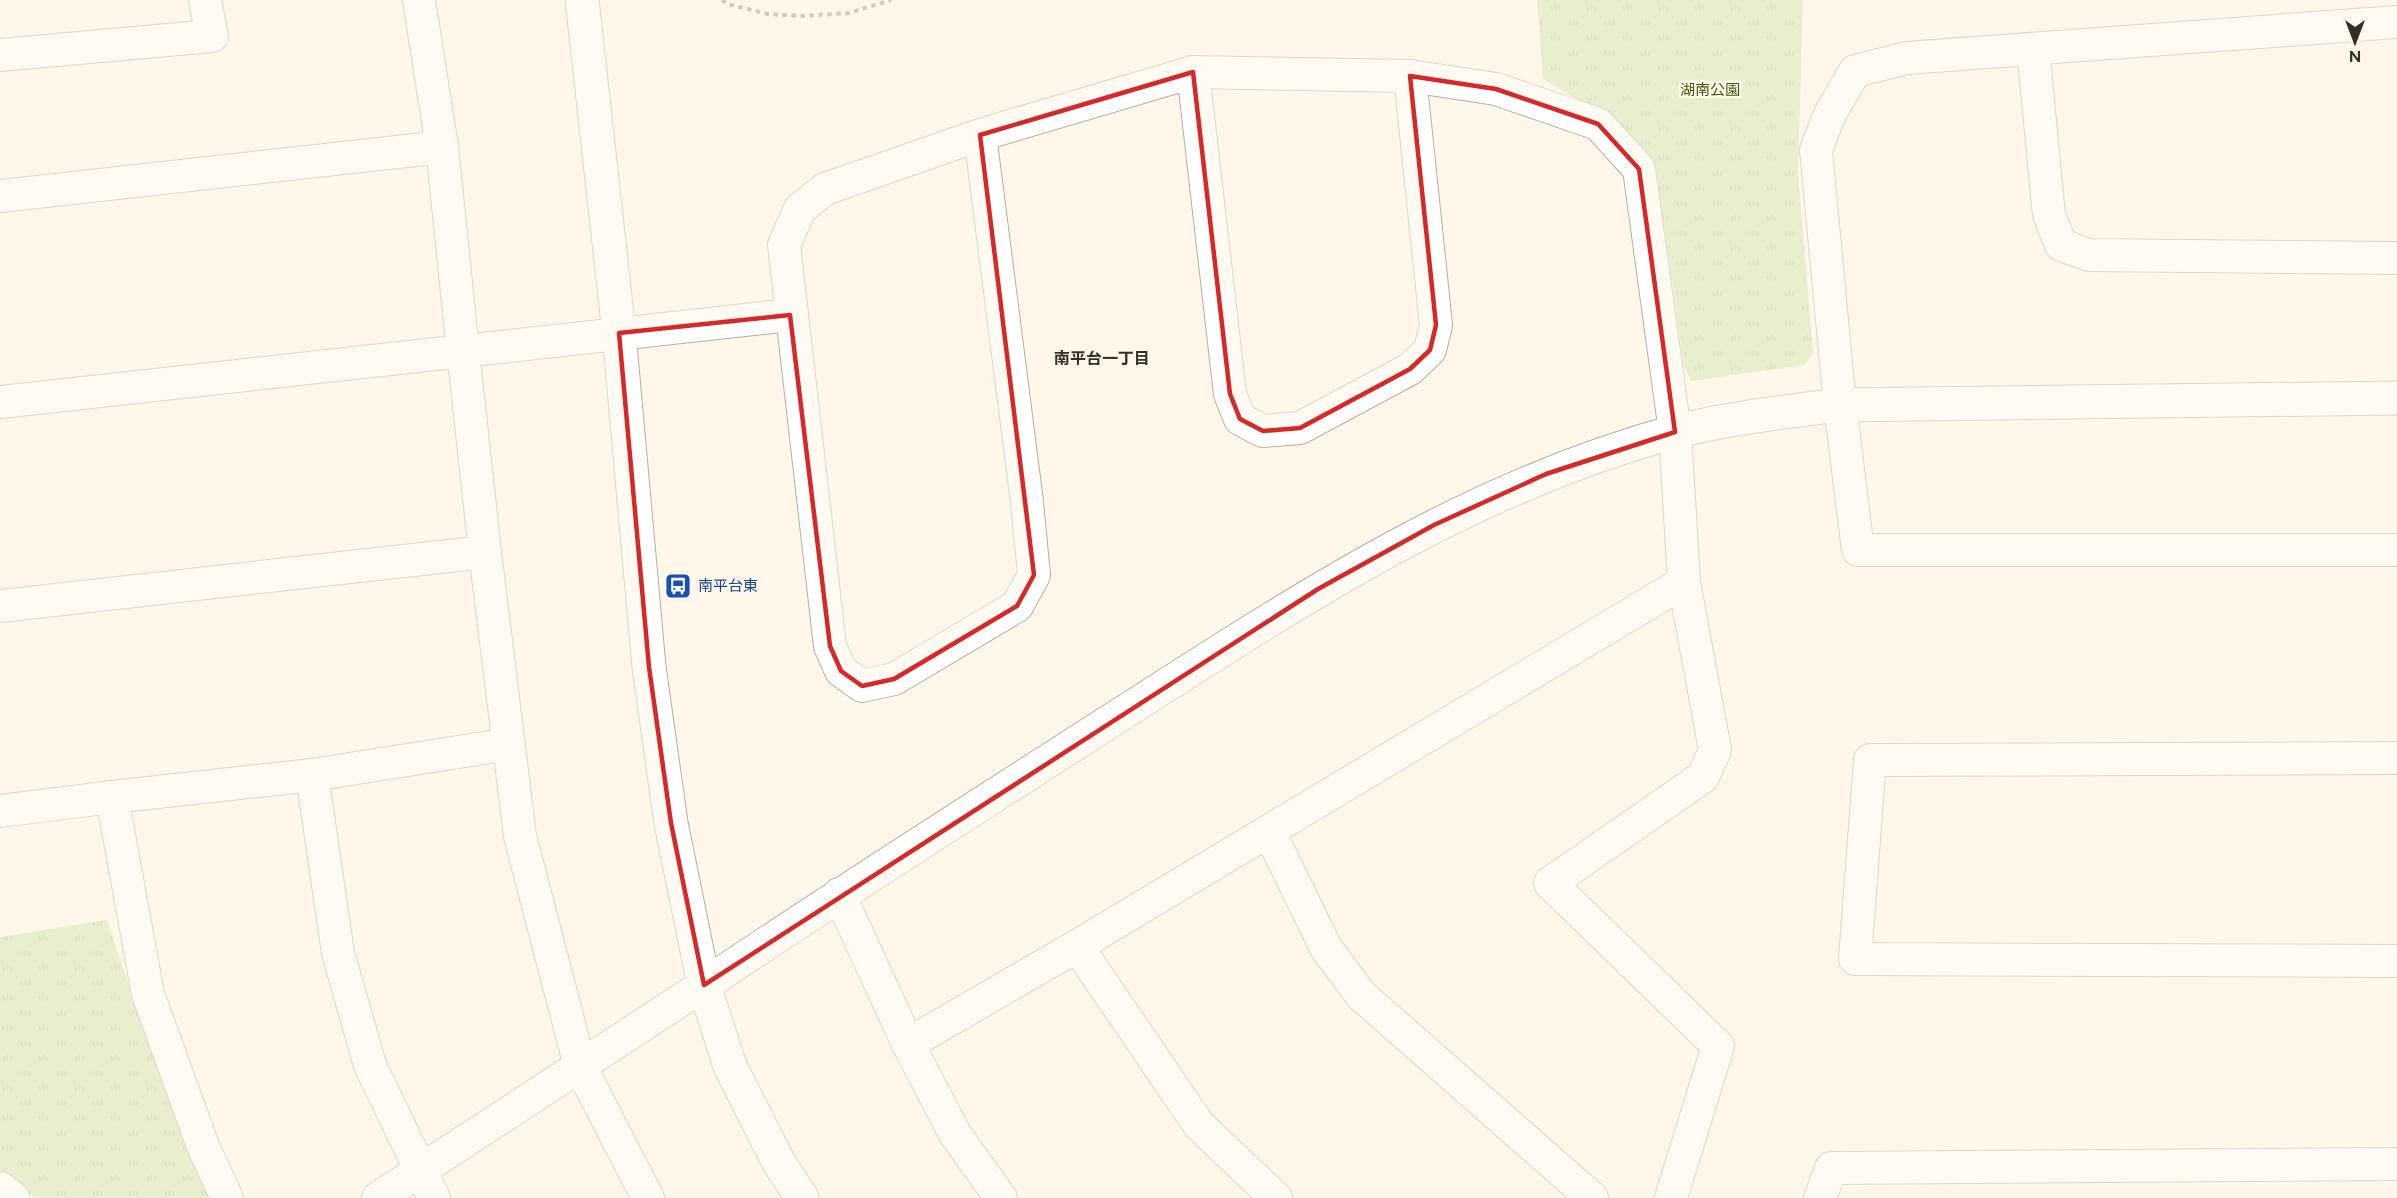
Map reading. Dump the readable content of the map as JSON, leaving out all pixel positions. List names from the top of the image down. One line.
{"districts":["南平台一丁目"],"parks":["湖南公園"],"places":{"bus stop":["南平台東"]},"north":"bottom"}
